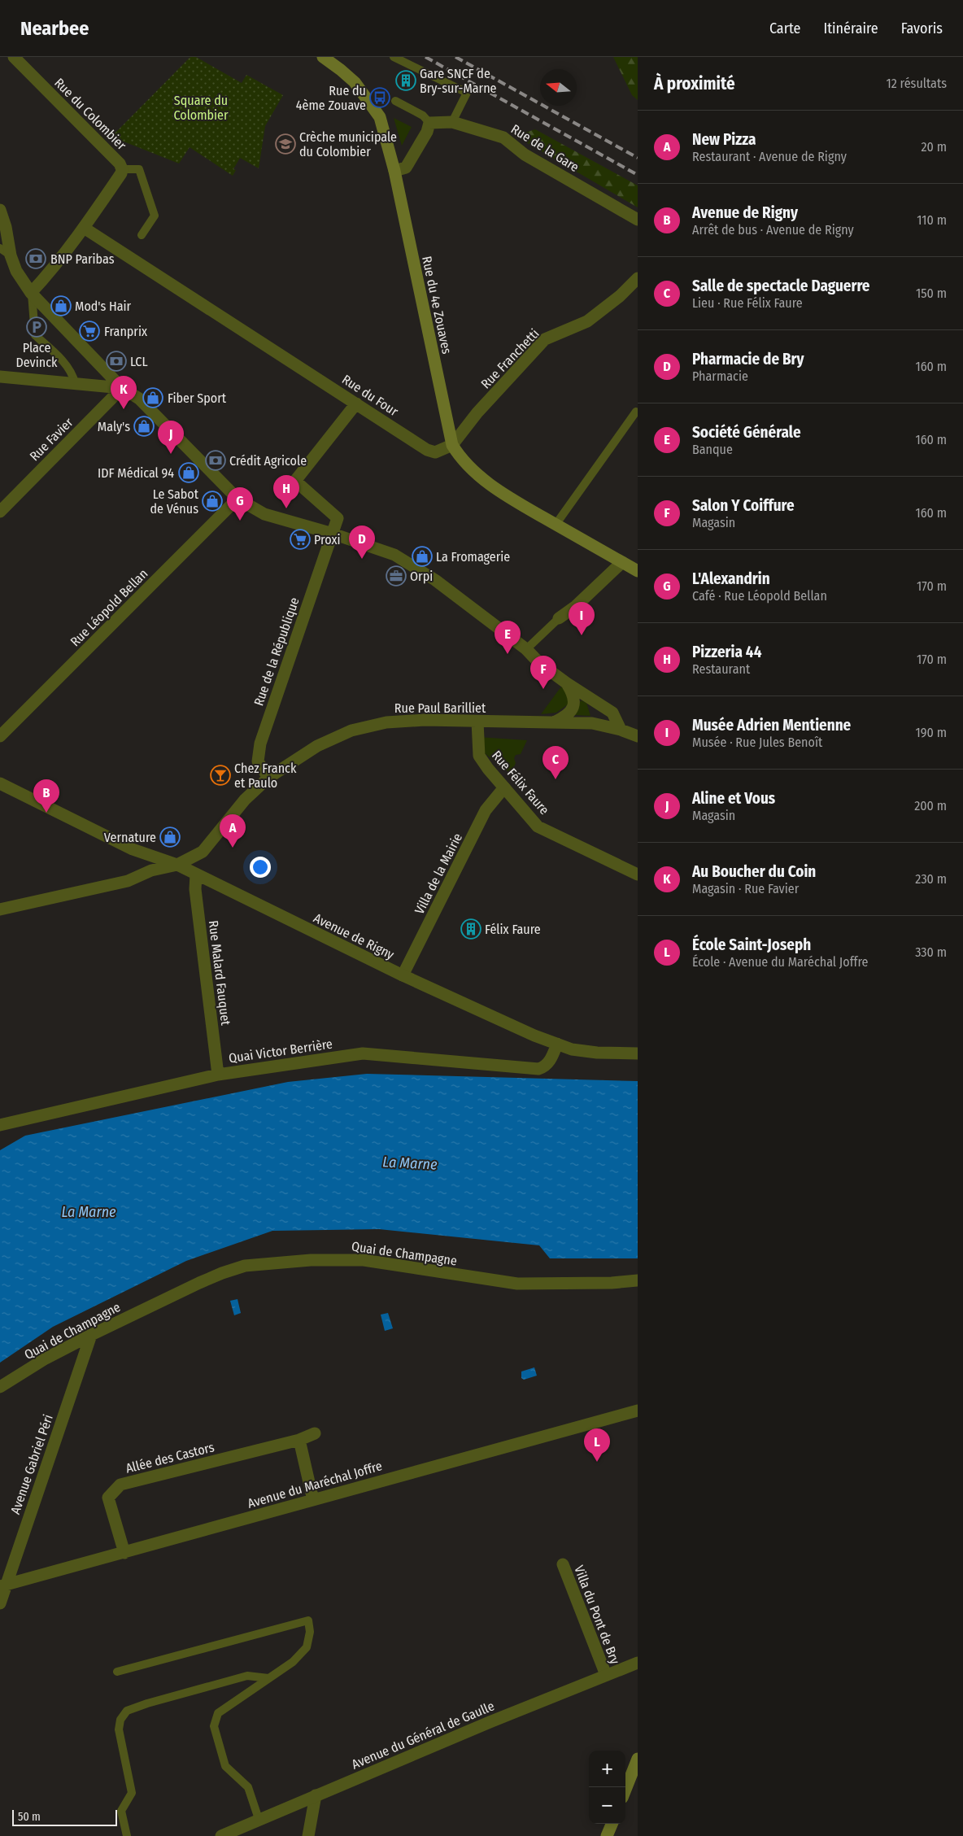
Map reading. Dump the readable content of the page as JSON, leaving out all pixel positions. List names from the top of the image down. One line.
{"streets":{"main road":["Rue du 4e Zouaves"],"street":["Rue du Colombier","Rue de la Gare","Rue Franchetti","Rue du Four","Rue Favier","Rue Léopold Bellan","Rue de la République","Rue Paul Barilliet","Rue Félix Faure","Villa de la Mairie","Avenue de Rigny","Rue Malard Fauquet","Quai Victor Berrière","Quai de Champagne","Allée des Castors","Avenue Gabriel Péri","Avenue du Maréchal Joffre","Villa du Pont de Bry","Avenue du Général de Gaulle"]},"crossings":[["Rue du Colombier","Rue du Four"],["Rue du 4e Zouaves","Rue Franchetti"],["Rue du 4e Zouaves","Rue du Four"],["Rue Franchetti","Rue du Four"],["Rue du Four","Rue de la République"],["Rue de la République","Rue Paul Barilliet"],["Rue Paul Barilliet","Rue Félix Faure"],["Rue Paul Barilliet","Avenue de Rigny"],["Rue Félix Faure","Villa de la Mairie"],["Villa de la Mairie","Avenue de Rigny"],["Avenue de Rigny","Rue Malard Fauquet"],["Avenue de Rigny","Quai Victor Berrière"],["Rue Malard Fauquet","Quai Victor Berrière"],["Quai de Champagne","Avenue Gabriel Péri"],["Allée des Castors","Avenue du Maréchal Joffre"],["Avenue Gabriel Péri","Avenue du Maréchal Joffre"],["Villa du Pont de Bry","Avenue du Général de Gaulle"]],"water":["La Marne"],"parks":["Square du Colombier"],"places":{"building":["Gare SNCF de Bry-sur-Marne","Félix Faure"],"bus stop":["Rue du 4ème Zouave"],"school or university":["Crèche municipale du Colombier"],"bank":["BNP Paribas","LCL","Crédit Agricole"],"shop":["Mod's Hair","Fiber Sport","Maly's","IDF Médical 94","Le Sabot de Vénus","La Fromagerie","Vernature"],"parking":["Place Devinck"],"supermarket":["Franprix","Proxi"],"office":["Orpi"],"bar":["Chez Franck et Paulo"]},"scale_bar":"50 m","north":"left","page":{"header":"Nearbee","nav":["Carte","Itinéraire","Favoris"],"heading":["À proximité","12 résultats"],"list":[{"mark":"A","name":"New Pizza","note":"Restaurant · Avenue de Rigny","value":"20 m"},{"mark":"B","name":"Avenue de Rigny","note":"Arrêt de bus · Avenue de Rigny","value":"110 m"},{"mark":"C","name":"Salle de spectacle Daguerre","note":"Lieu · Rue Félix Faure","value":"150 m"},{"mark":"D","name":"Pharmacie de Bry","note":"Pharmacie","value":"160 m"},{"mark":"E","name":"Société Générale","note":"Banque","value":"160 m"},{"mark":"F","name":"Salon Y Coiffure","note":"Magasin","value":"160 m"},{"mark":"G","name":"L'Alexandrin","note":"Café · Rue Léopold Bellan","value":"170 m"},{"mark":"H","name":"Pizzeria 44","note":"Restaurant","value":"170 m"},{"mark":"I","name":"Musée Adrien Mentienne","note":"Musée · Rue Jules Benoît","value":"190 m"},{"mark":"J","name":"Aline et Vous","note":"Magasin","value":"200 m"},{"mark":"K","name":"Au Boucher du Coin","note":"Magasin · Rue Favier","value":"230 m"},{"mark":"L","name":"École Saint-Joseph","note":"École · Avenue du Maréchal Joffre","value":"330 m"}],"pins":["K","J","H","G","D","I","E","F","C","B","A","L"],"map_buttons":["+","−"],"scale":"50 m"}}
